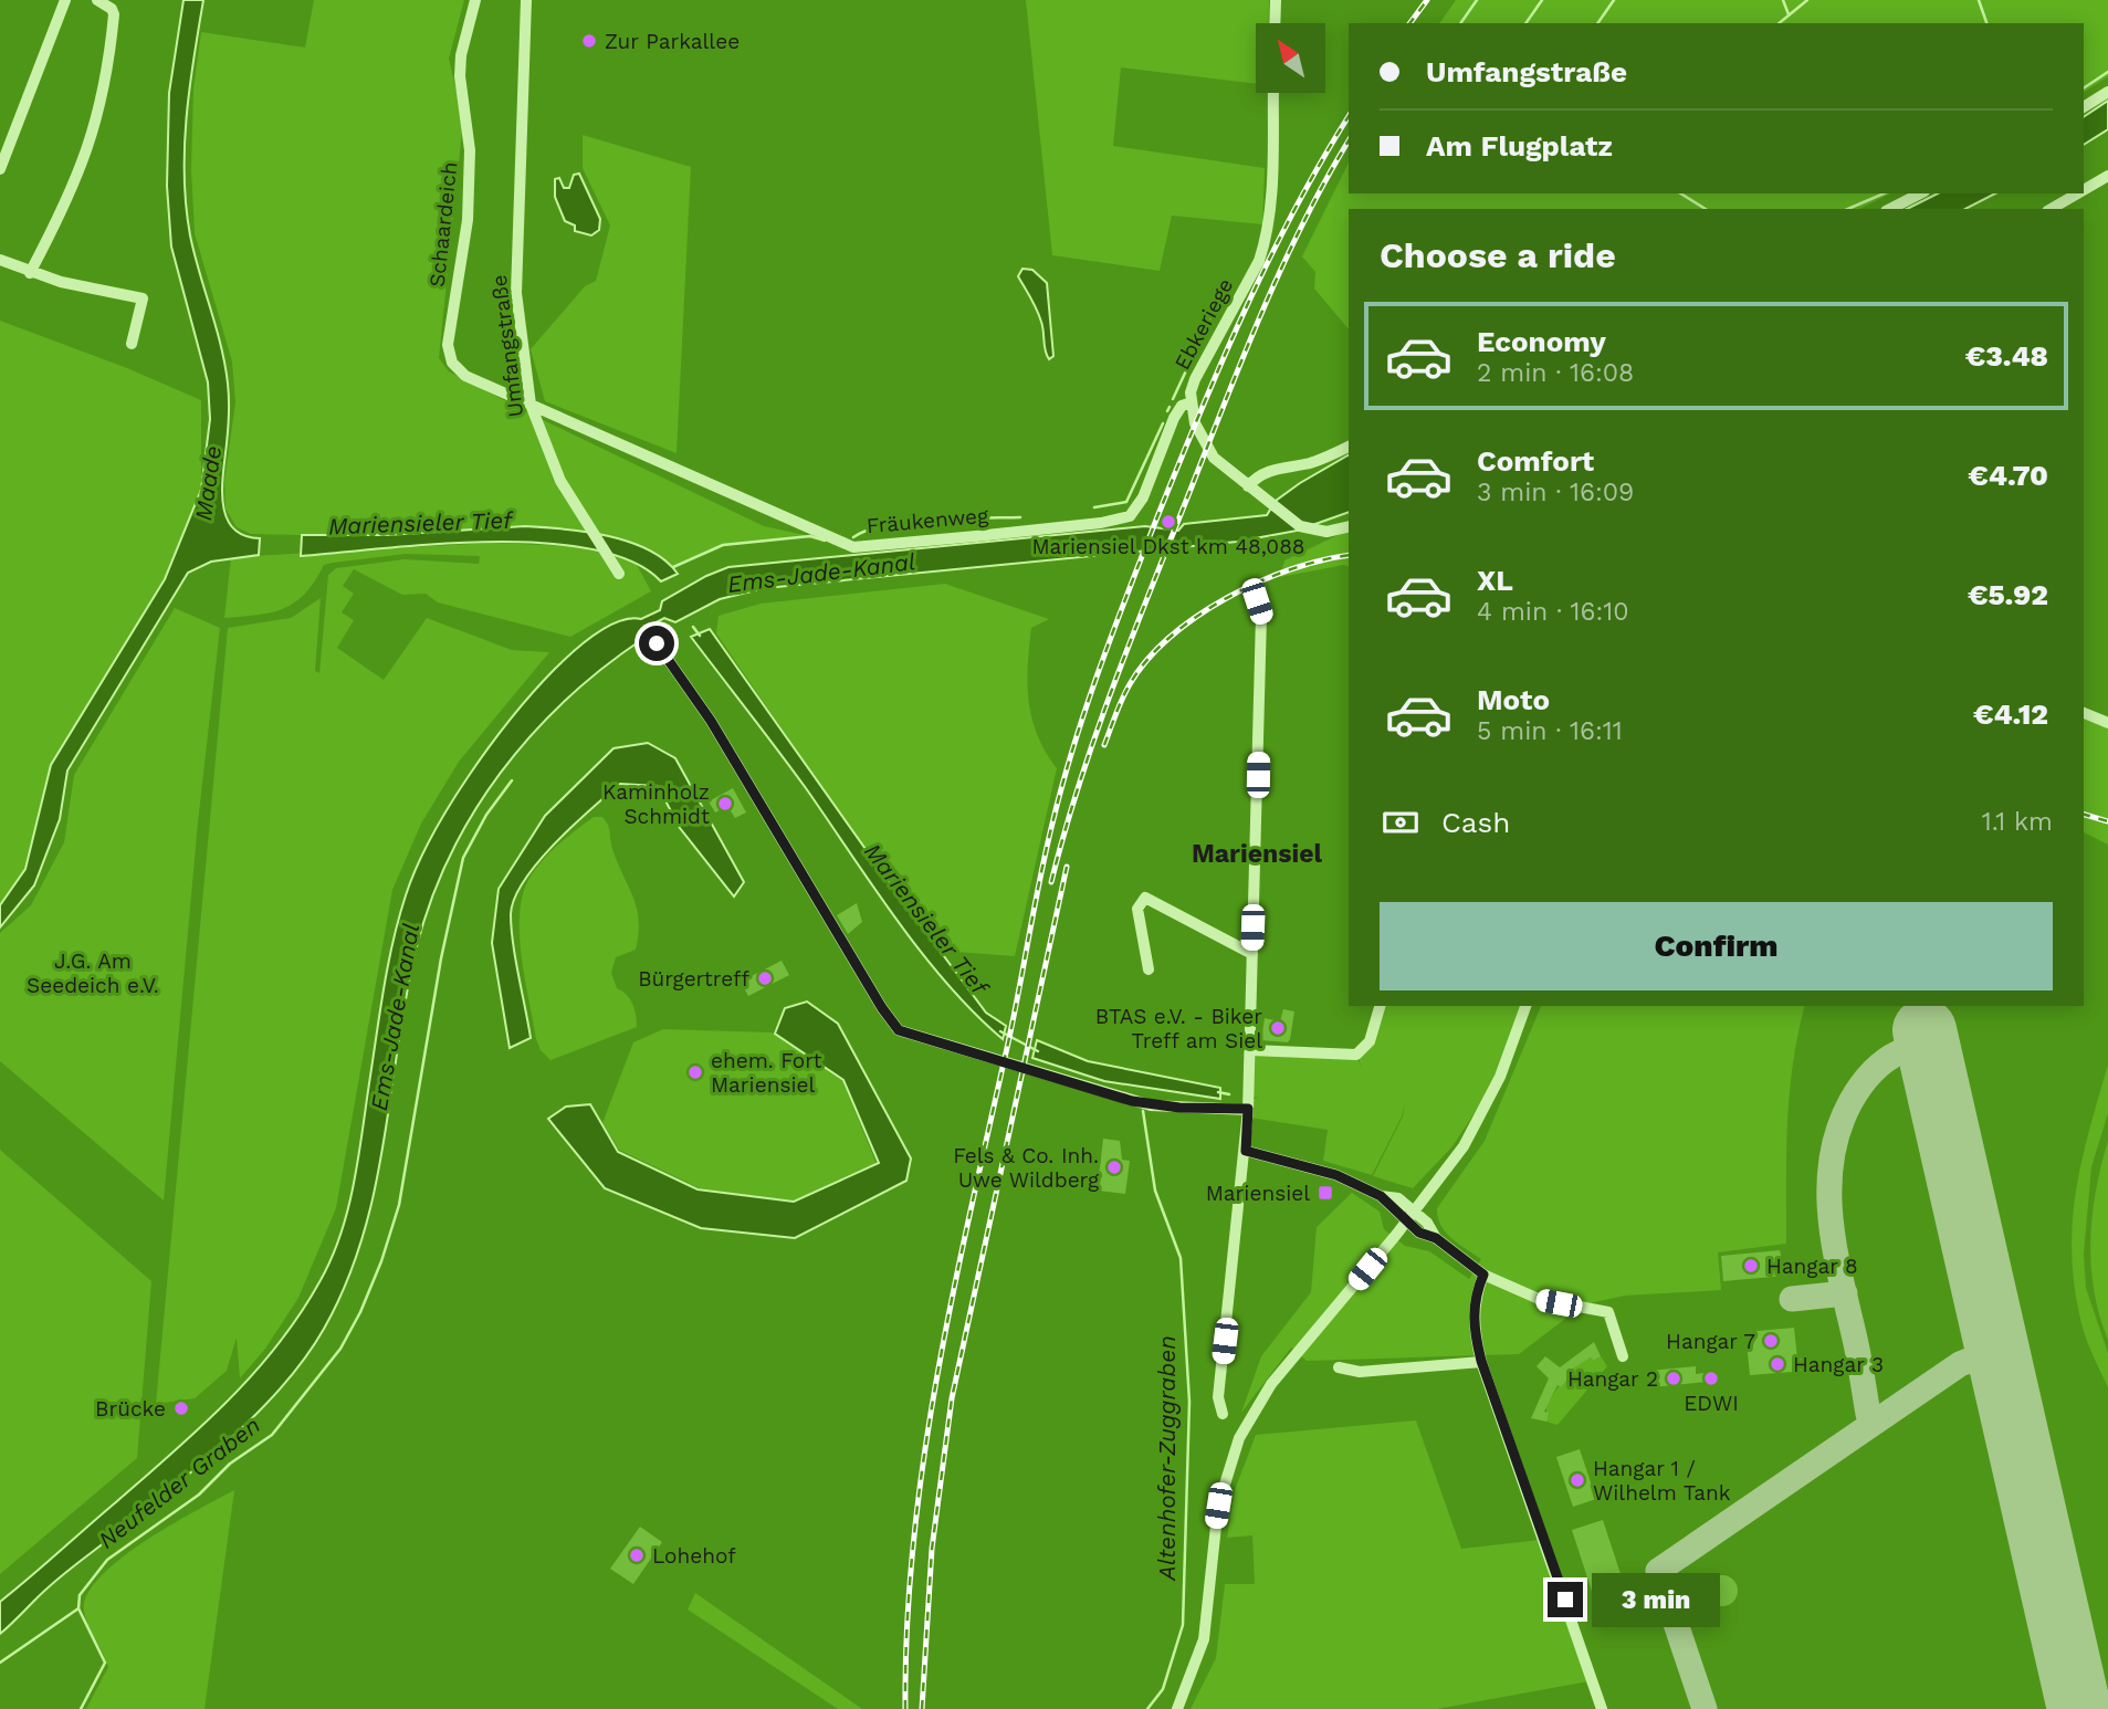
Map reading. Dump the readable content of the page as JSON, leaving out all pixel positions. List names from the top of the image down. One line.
{"streets":{"street":["Schaardeich","Ebkeriege","Umfangstraße","Fräukenweg"]},"crossings":[["Schaardeich","Umfangstraße"],["Schaardeich","Fräukenweg"],["Ebkeriege","Fräukenweg"],["Umfangstraße","Fräukenweg"]],"districts":["Mariensiel"],"water":["Maade","Mariensieler Tief","Ems-Jade-Kanal","Altenhofer-Zuggraben","Neufelder Graben"],"parks":["J.G. Am Seedeich e.V."],"places":{"other":["Zur Parkallee","Mariensiel Dkst km 48,088","Kaminholz Schmidt","Bürgertreff","BTAS e.V. - Biker Treff am Siel","ehem. Fort Mariensiel","Fels & Co. Inh. Uwe Wildberg","Hangar 8","Hangar 7","Hangar 3","Hangar 2","EDWI","Brücke","Hangar 1 / Wilhelm Tank","Lohehof"],"transit":["Mariensiel"]},"north":"top left","page":{"banner":["Umfangstraße","Am Flugplatz"],"heading":"Choose a ride","list":[{"name":"Economy","note":"2 min · 16:08","value":"€3.48"},{"name":"Comfort","note":"3 min · 16:09","value":"€4.70"},{"name":"XL","note":"4 min · 16:10","value":"€5.92"},{"name":"Moto","note":"5 min · 16:11","value":"€4.12"}],"pay":["Cash","1.1 km"],"buttons":"Confirm","bubble":"3 min"}}
